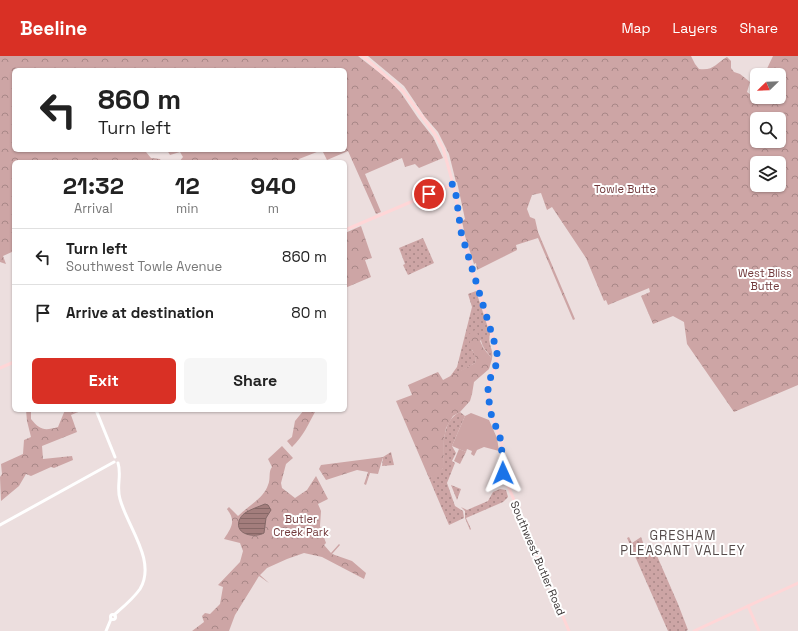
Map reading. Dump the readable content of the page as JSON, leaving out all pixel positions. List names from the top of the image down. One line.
{"streets":{"main road":["Southwest Butler Road"]},"districts":["GRESHAM PLEASANT VALLEY"],"parks":["Towle Butte","West Bliss Butte","Butler Creek Park"],"north":"bottom left","page":{"header":"Beeline","nav":["Map","Layers","Share"],"turn":["860 m","Turn left"],"eta":["21:32","Arrival","12","min","940","m"],"list":[{"name":"Turn left","note":"Southwest Towle Avenue","value":"860 m"},{"name":"Arrive at destination","value":"80 m"}],"buttons":["Exit","Share"]}}
